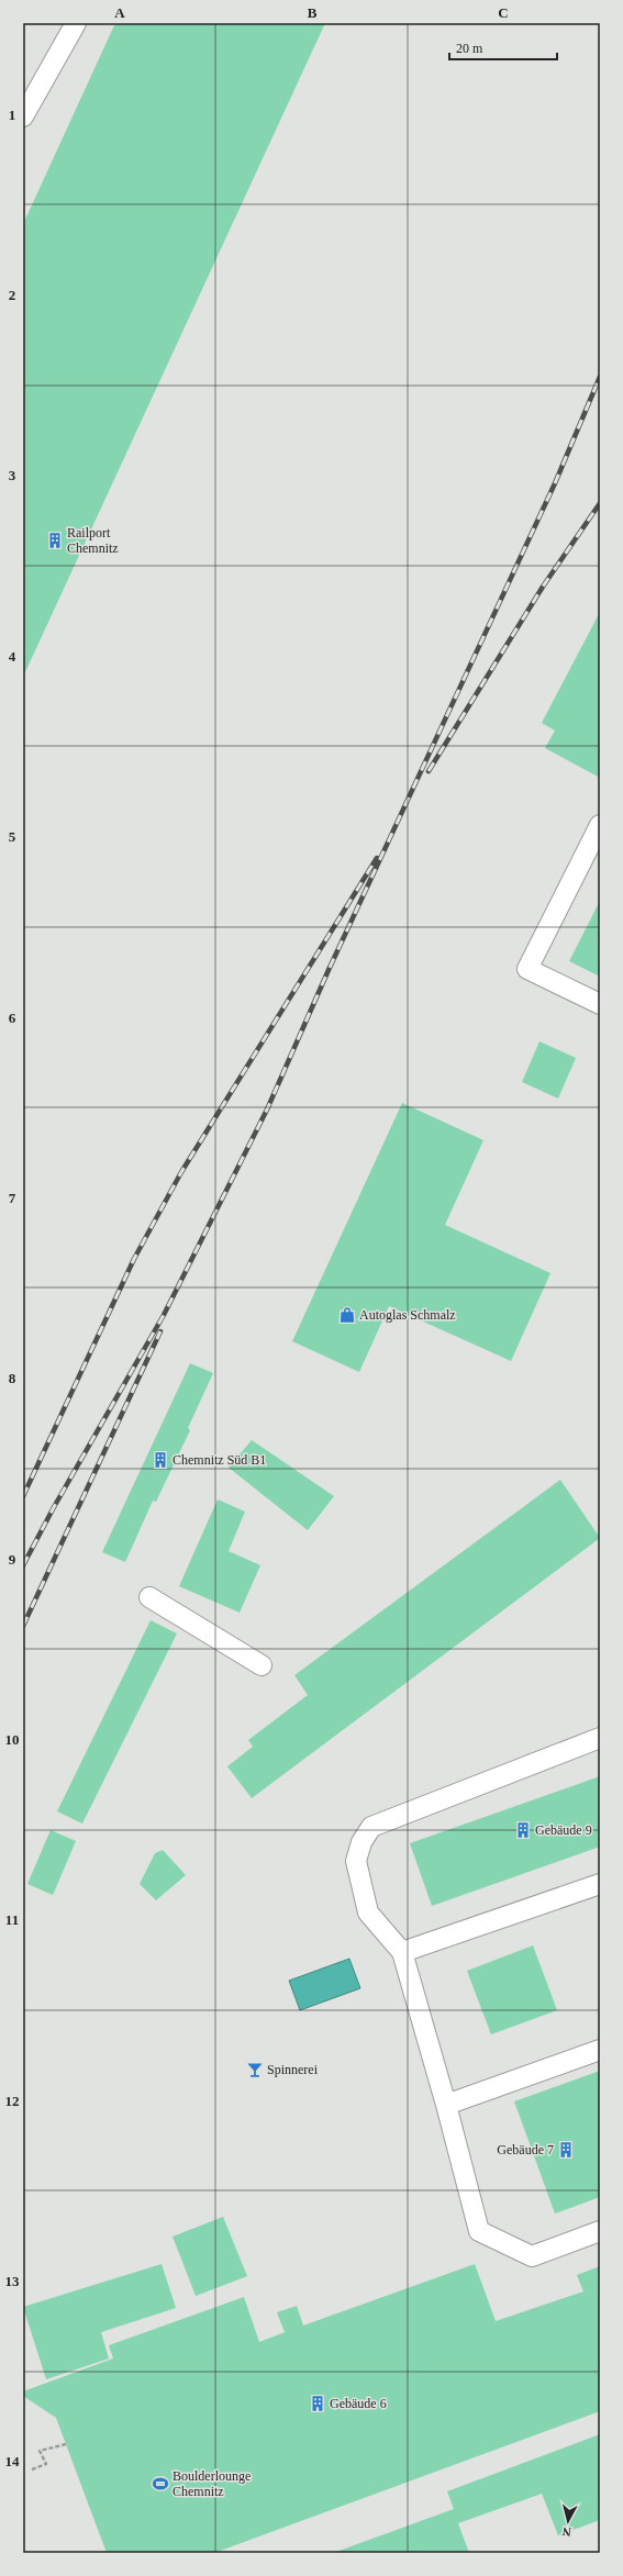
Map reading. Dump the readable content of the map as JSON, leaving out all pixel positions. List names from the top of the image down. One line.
{"places":{"building":["Railport Chemnitz","Chemnitz Süd B1","Gebäude 9","Gebäude 7","Gebäude 6"],"shop":["Autoglas Schmalz"],"bar":["Spinnerei"],"sports":["Boulderlounge Chemnitz"]},"scale_bar":"20 m","north":"bottom","grid":{"columns":["A","B","C"],"rows":["1","2","3","4","5","6","7","8","9","10","11","12","13","14"]}}
